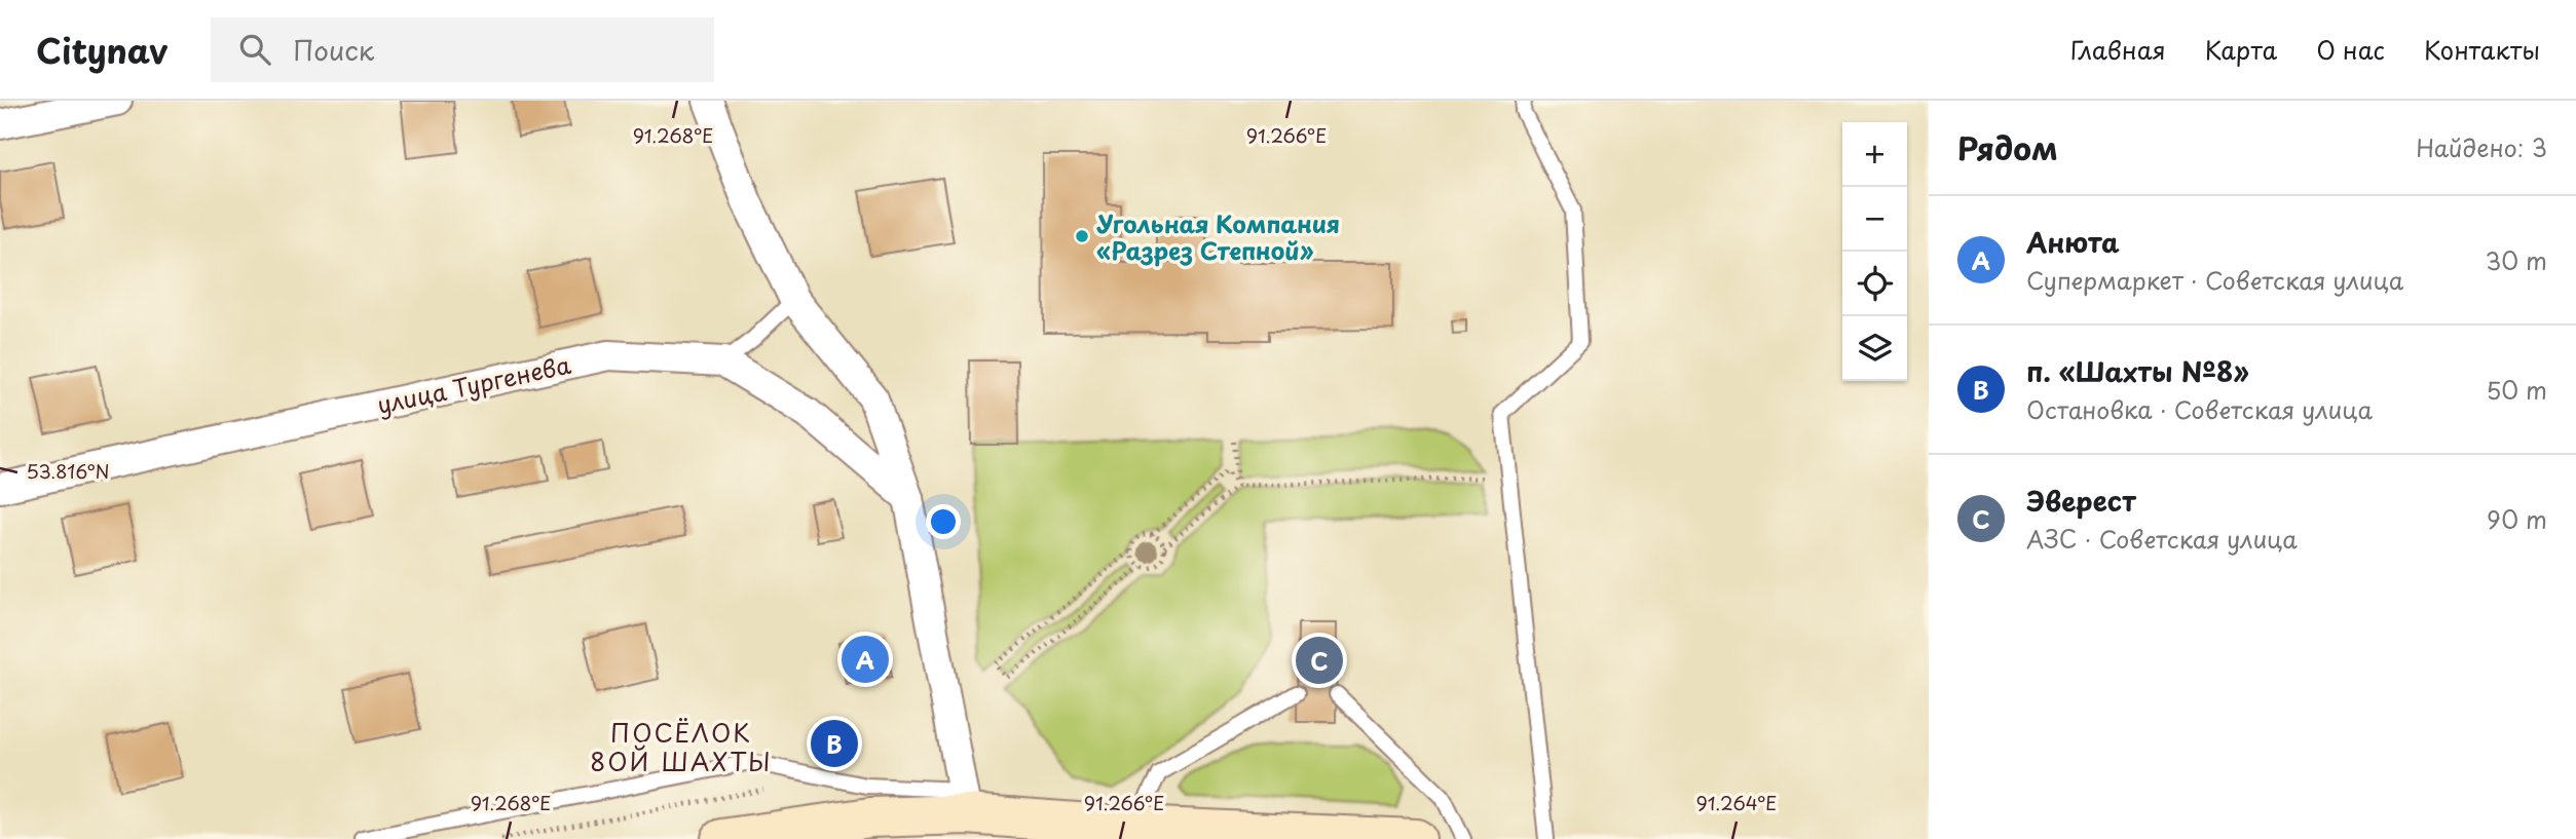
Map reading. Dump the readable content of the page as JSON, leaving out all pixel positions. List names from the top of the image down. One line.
{"streets":{"street":["улица Тургенева"]},"districts":["ПОСЁЛОК 8ОЙ ШАХТЫ"],"places":["Угольная Компания «Разрез Степной»"],"page":{"header":"Citynav","search":"Поиск","nav":["Главная","Карта","О нас","Контакты"],"heading":["Рядом","Найдено: 3"],"map_buttons":["+","−"],"list":[{"mark":"A","name":"Анюта","note":"Супермаркет · Советская улица","value":"30 m"},{"mark":"B","name":"п. «Шахты №8»","note":"Остановка · Советская улица","value":"50 m"},{"mark":"C","name":"Эверест","note":"АЗС · Советская улица","value":"90 m"}],"pins":["A","C","B"]},"coordinates":["91.268°E","91.266°E","53.816°N","91.264°E"]}
